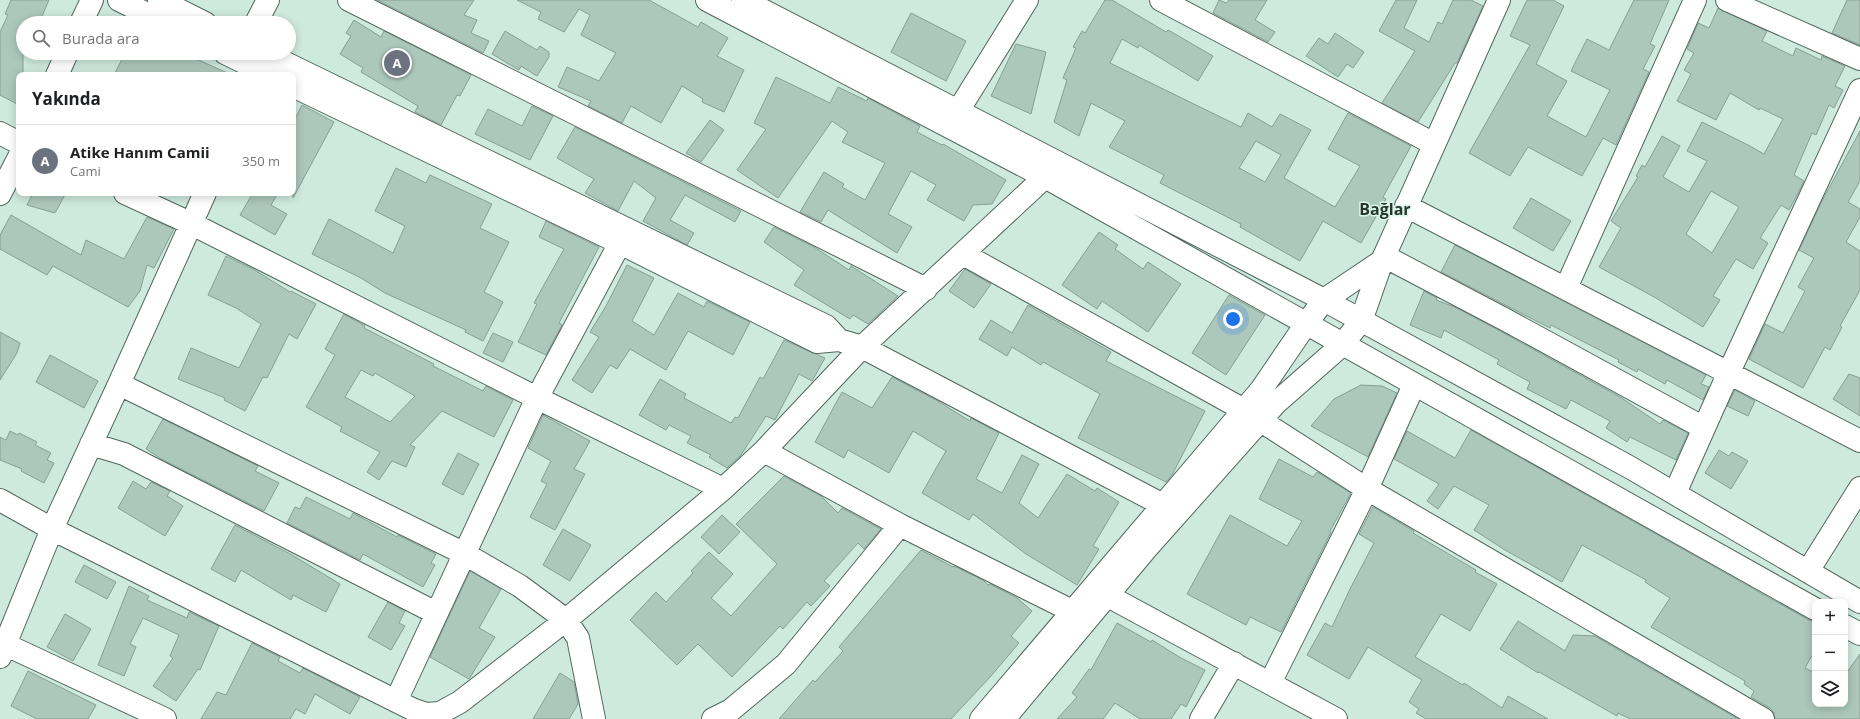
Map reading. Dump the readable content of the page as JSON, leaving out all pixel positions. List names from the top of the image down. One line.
{"districts":["Bağlar"],"page":{"search":"Burada ara","pins":"A","heading":"Yakında","list":[{"mark":"A","name":"Atike Hanım Camii","note":"Cami","value":"350 m"}],"map_buttons":["+","−"]}}
